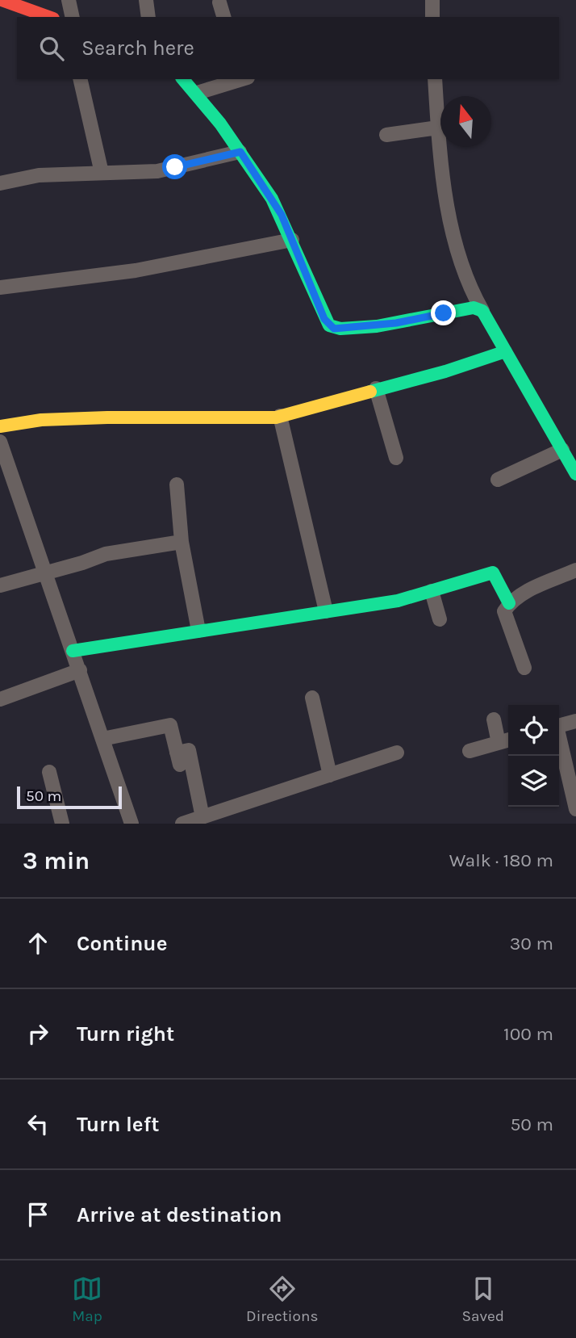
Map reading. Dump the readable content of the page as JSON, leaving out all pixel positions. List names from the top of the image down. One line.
{"scale_bar":"50 m","north":"top","page":{"search":"Search here","scale":"50 m","heading":["3 min","Walk · 180 m"],"list":[["Continue","30 m"],["Turn right","100 m"],["Turn left","50 m"],"Arrive at destination"],"nav":["Map","Directions","Saved"]}}
